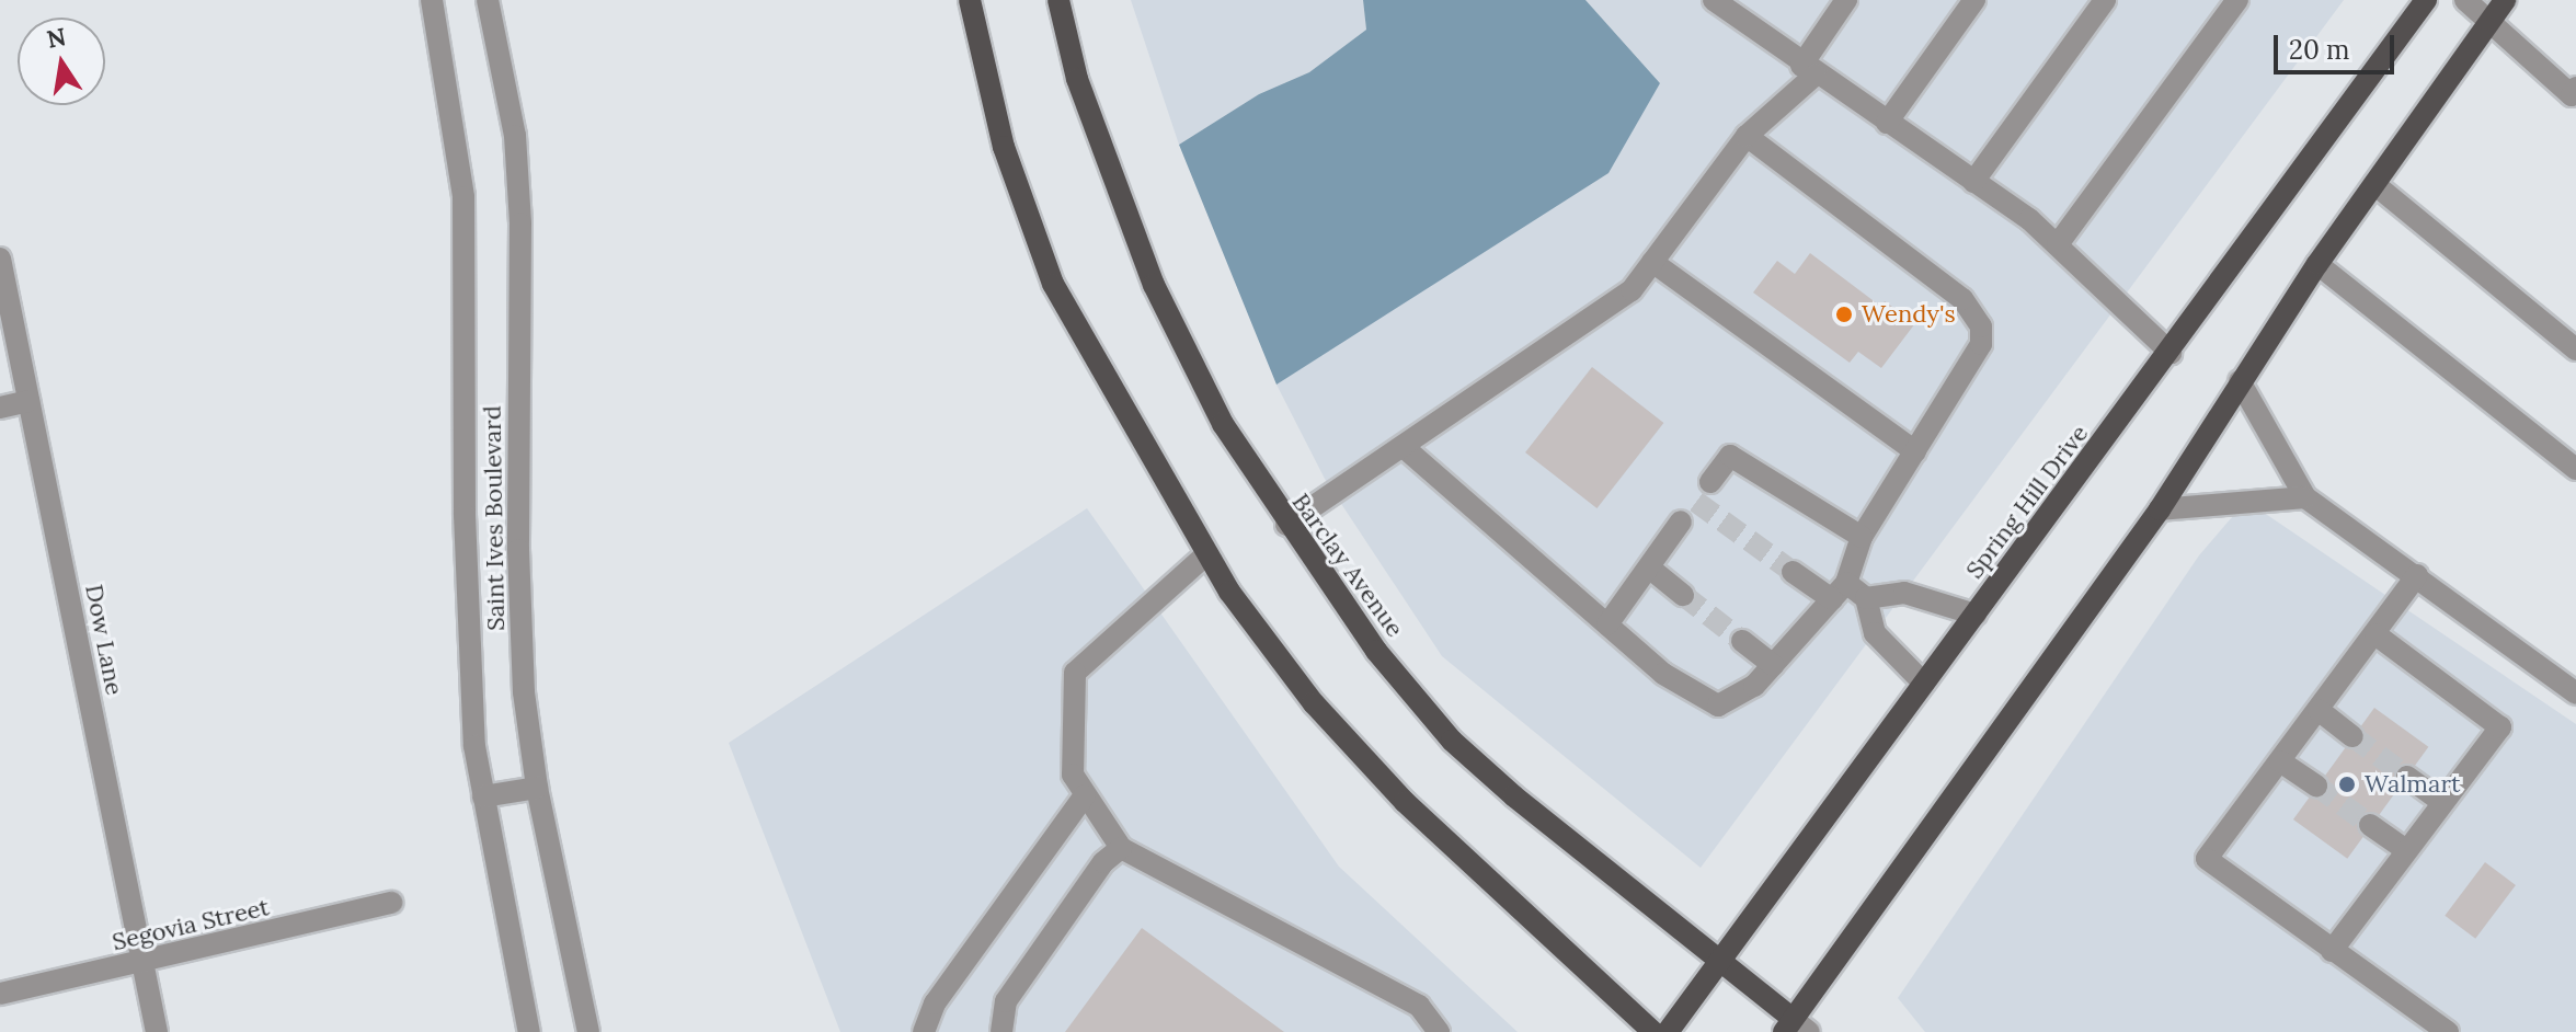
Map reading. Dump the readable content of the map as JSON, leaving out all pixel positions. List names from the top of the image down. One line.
{"streets":{"main road":["Spring Hill Drive","Barclay Avenue"],"street":["Saint Ives Boulevard","Dow Lane","Segovia Street"]},"crossings":[["Spring Hill Drive","Barclay Avenue"],["Dow Lane","Segovia Street"]],"places":["Wendy's","Walmart"],"scale_bar":"20 m","north":"top"}
